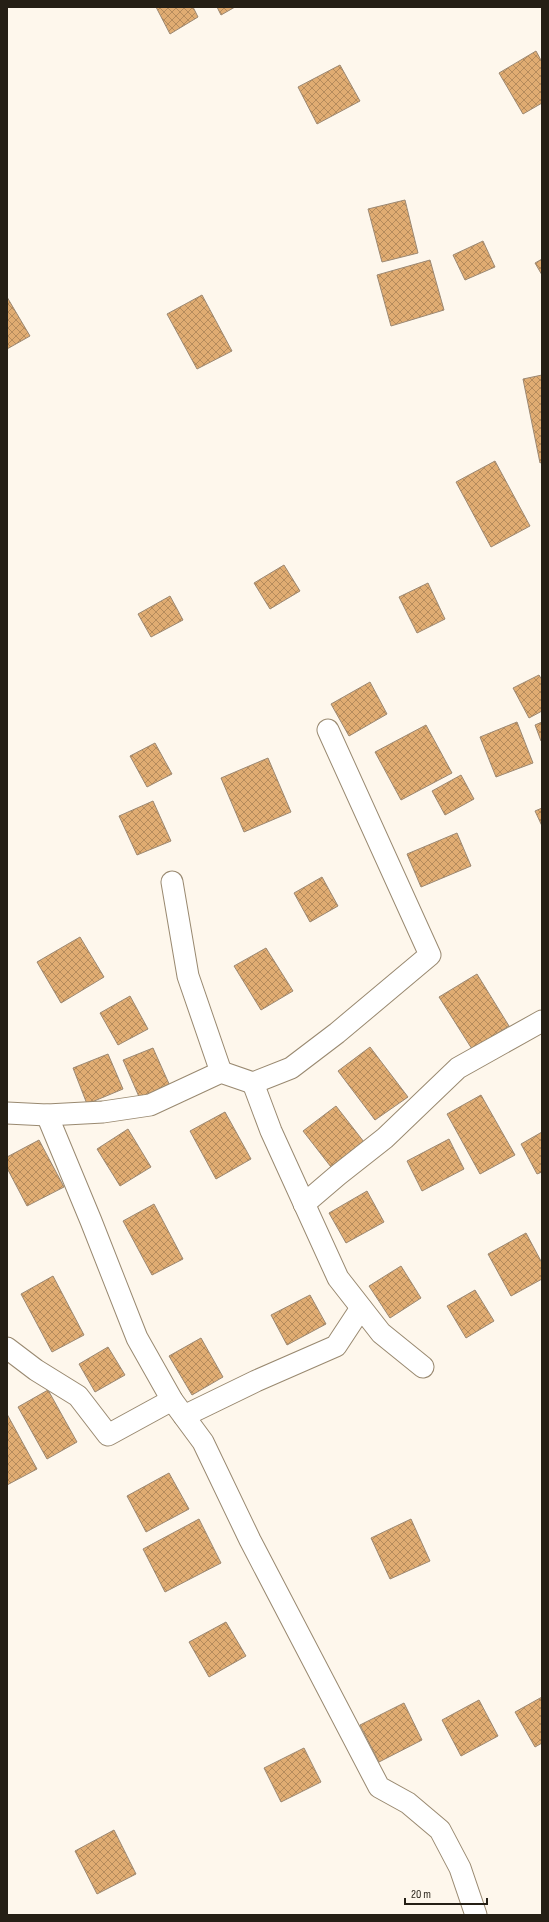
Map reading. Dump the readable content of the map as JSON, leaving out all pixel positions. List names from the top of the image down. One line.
{"scale_bar":"20 m"}
